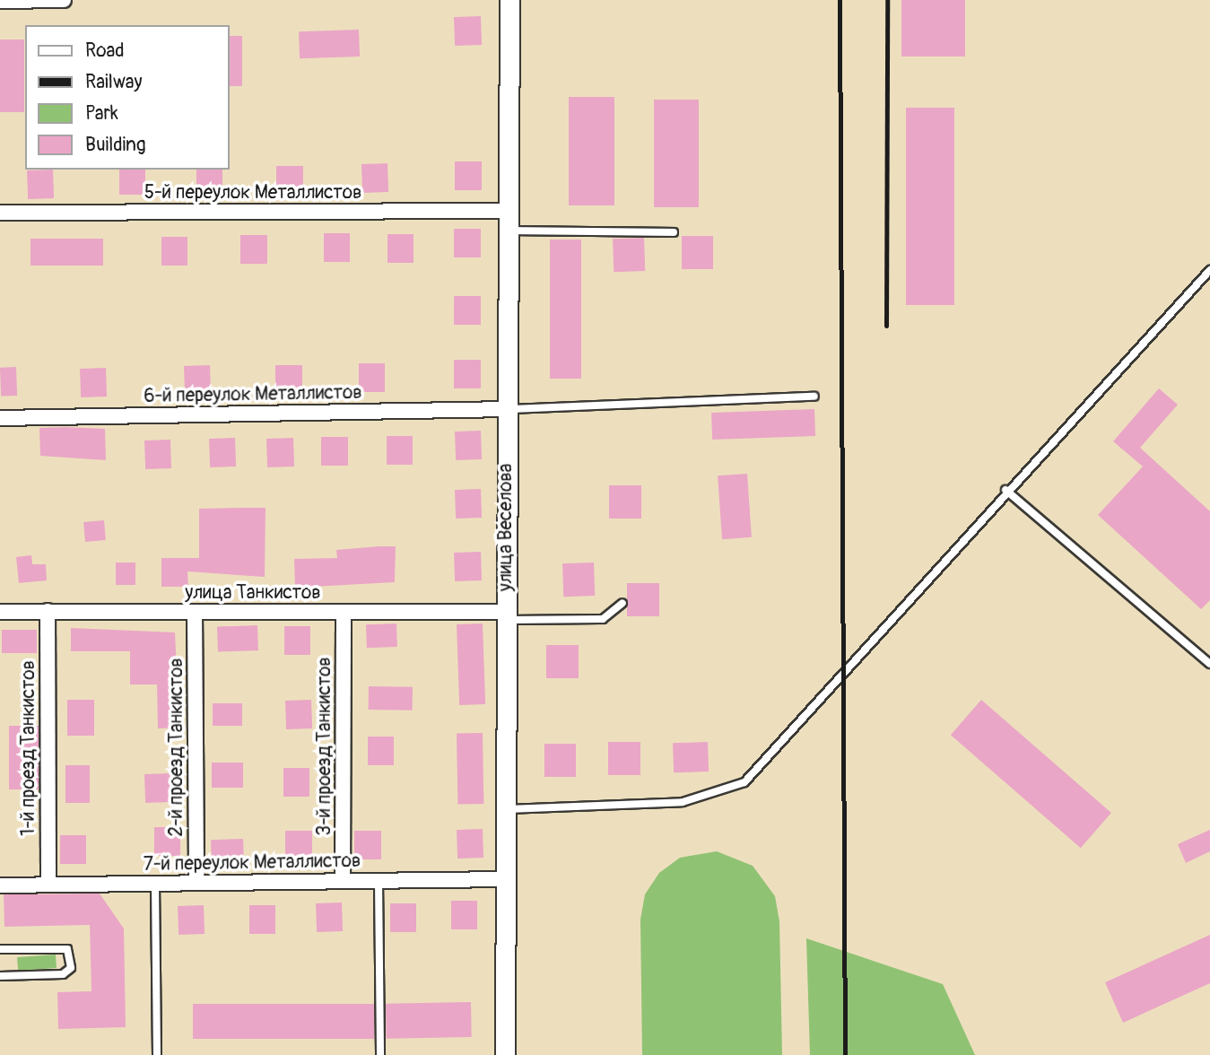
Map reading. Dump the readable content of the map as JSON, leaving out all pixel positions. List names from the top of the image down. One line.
{"streets":{"street":["5-й переулок Металлистов","6-й переулок Металлистов","улица Веселова","улица Танкистов","3-й проезд Танкистов","2-й проезд Танкистов","1-й проезд Танкистов","7-й переулок Металлистов"]},"crossings":[["5-й переулок Металлистов","улица Веселова"],["6-й переулок Металлистов","улица Веселова"],["улица Веселова","улица Танкистов"],["улица Веселова","7-й переулок Металлистов"],["улица Танкистов","3-й проезд Танкистов"],["улица Танкистов","2-й проезд Танкистов"],["улица Танкистов","1-й проезд Танкистов"],["3-й проезд Танкистов","7-й переулок Металлистов"],["2-й проезд Танкистов","7-й переулок Металлистов"],["1-й проезд Танкистов","7-й переулок Металлистов"]],"legend":["Road","Railway","Park","Building"]}
